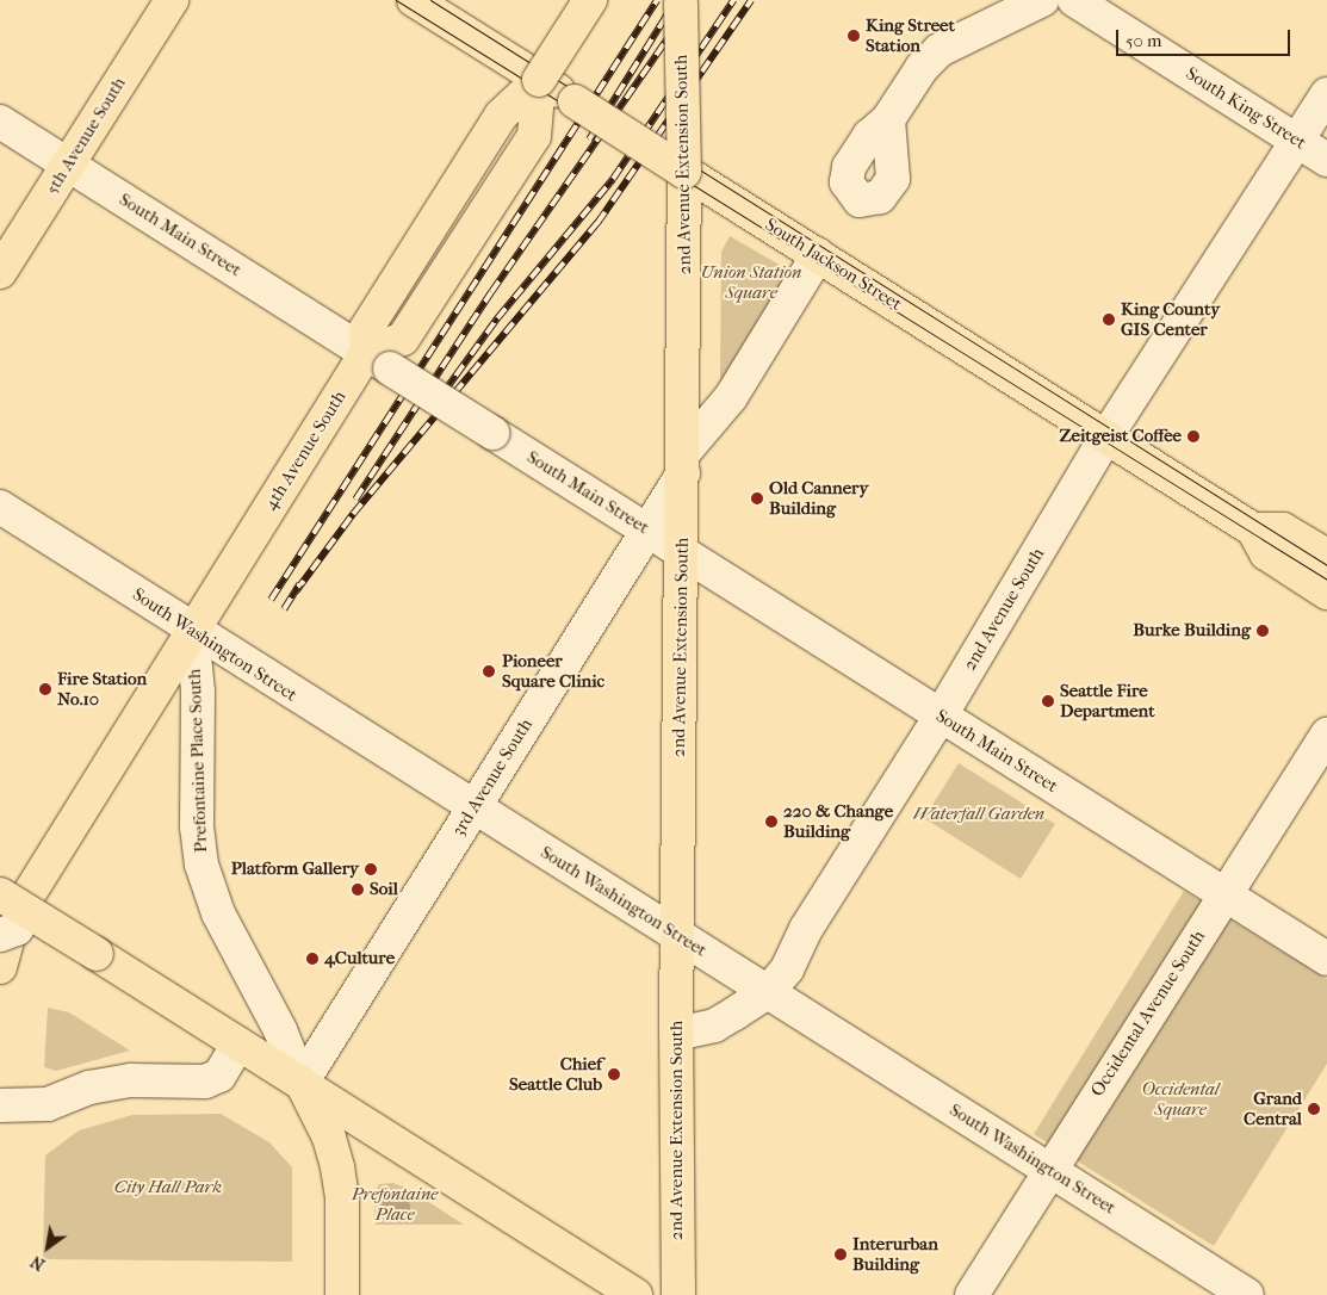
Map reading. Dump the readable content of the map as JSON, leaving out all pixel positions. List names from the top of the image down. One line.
{"streets":{"main road":["5th Avenue South","2nd Avenue Extension South","South Jackson Street","4th Avenue South"],"street":["South King Street","South Main Street","2nd Avenue South","South Washington Street","Prefontaine Place South","3rd Avenue South","Occidental Avenue South"]},"crossings":[["South King Street","2nd Avenue South"],["5th Avenue South","South Main Street"],["2nd Avenue Extension South","South Main Street"],["2nd Avenue Extension South","South Jackson Street"],["2nd Avenue Extension South","2nd Avenue South"],["2nd Avenue Extension South","South Washington Street"],["2nd Avenue Extension South","3rd Avenue South"],["South Main Street","4th Avenue South"],["South Main Street","2nd Avenue South"],["South Main Street","3rd Avenue South"],["South Main Street","Occidental Avenue South"],["South Jackson Street","2nd Avenue South"],["South Jackson Street","3rd Avenue South"],["4th Avenue South","South Washington Street"],["4th Avenue South","Prefontaine Place South"],["2nd Avenue South","South Washington Street"],["South Washington Street","Prefontaine Place South"],["South Washington Street","3rd Avenue South"],["South Washington Street","Occidental Avenue South"],["Prefontaine Place South","3rd Avenue South"]],"parks":["Union Station Square","Waterfall Garden","Occidental Square","City Hall Park","Prefontaine Place"],"places":["King Street Station","King County GIS Center","Zeitgeist Coffee","Old Cannery Building","Burke Building","Pioneer Square Clinic","Fire Station No.10","Seattle Fire Department","220 & Change Building","Platform Gallery","Soil","4Culture","Chief Seattle Club","Grand Central","Interurban Building"],"scale_bar":"50 m","north":"bottom left"}
